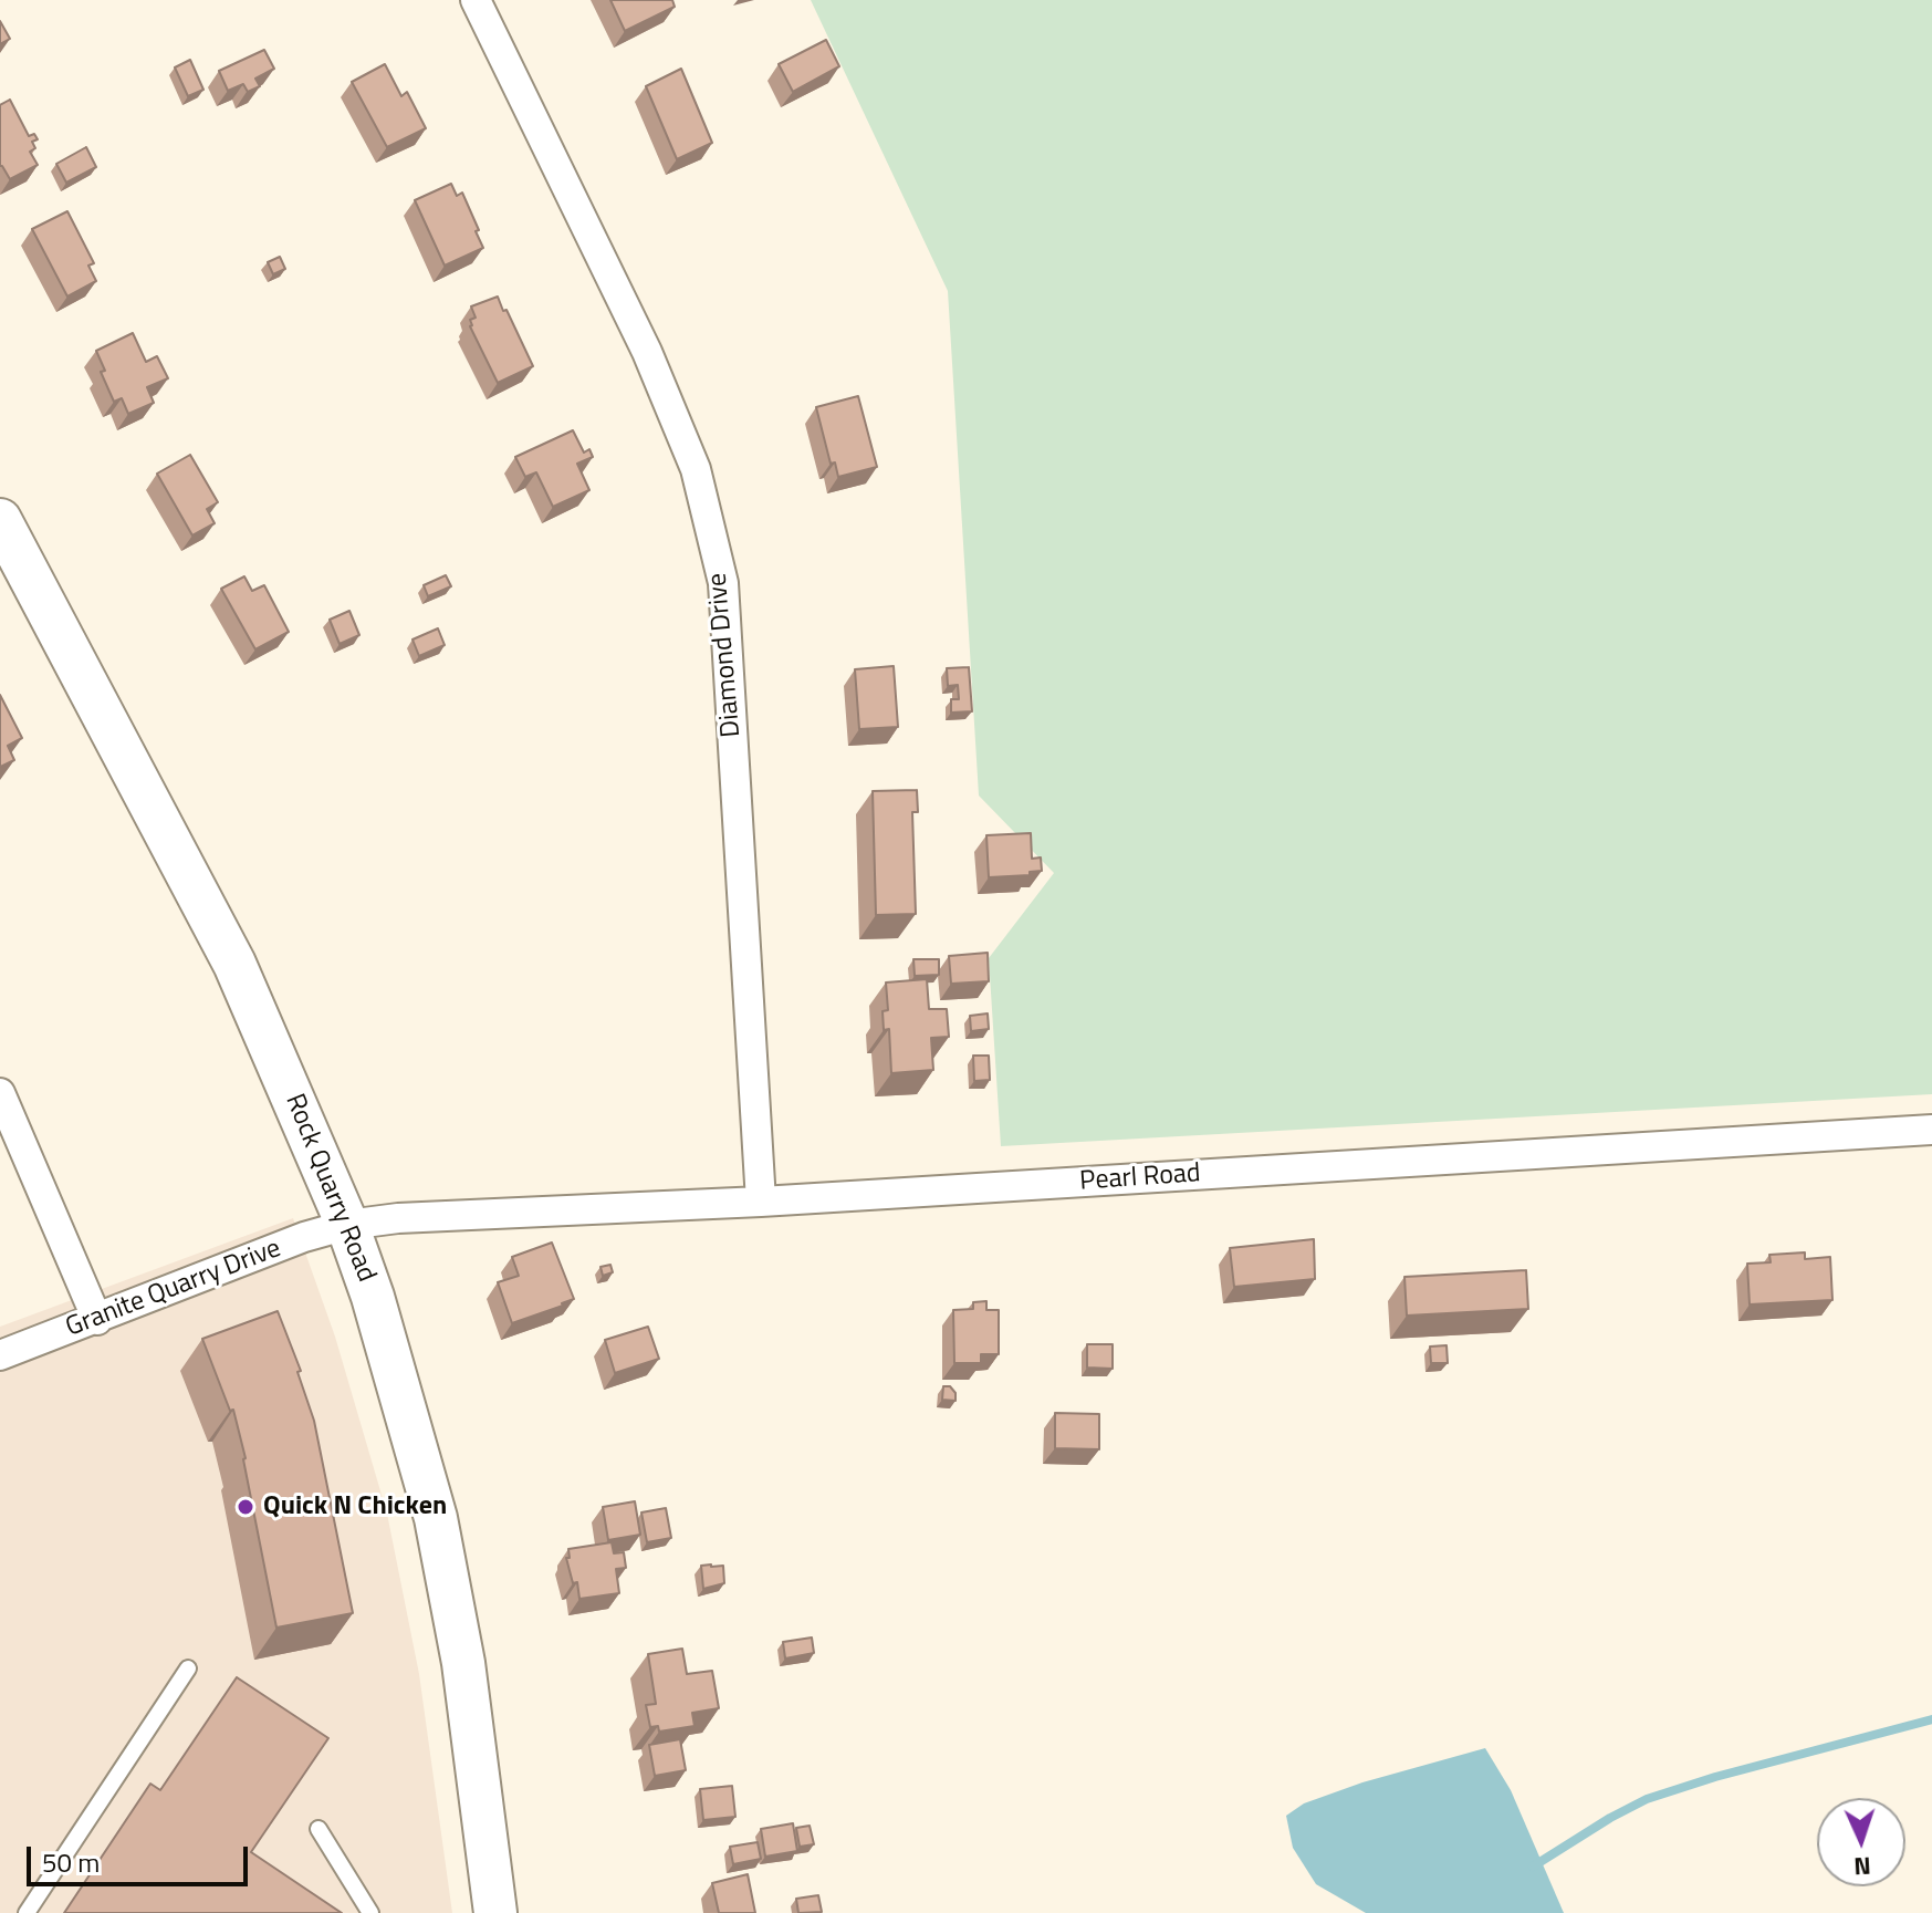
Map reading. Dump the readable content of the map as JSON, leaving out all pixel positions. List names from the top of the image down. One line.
{"streets":{"main road":["Rock Quarry Road"],"street":["Diamond Drive","Pearl Road","Granite Quarry Drive"]},"crossings":[["Diamond Drive","Pearl Road"],["Pearl Road","Rock Quarry Road"],["Pearl Road","Granite Quarry Drive"],["Rock Quarry Road","Granite Quarry Drive"]],"places":["Quick N Chicken"],"scale_bar":"50 m","north":"bottom"}
